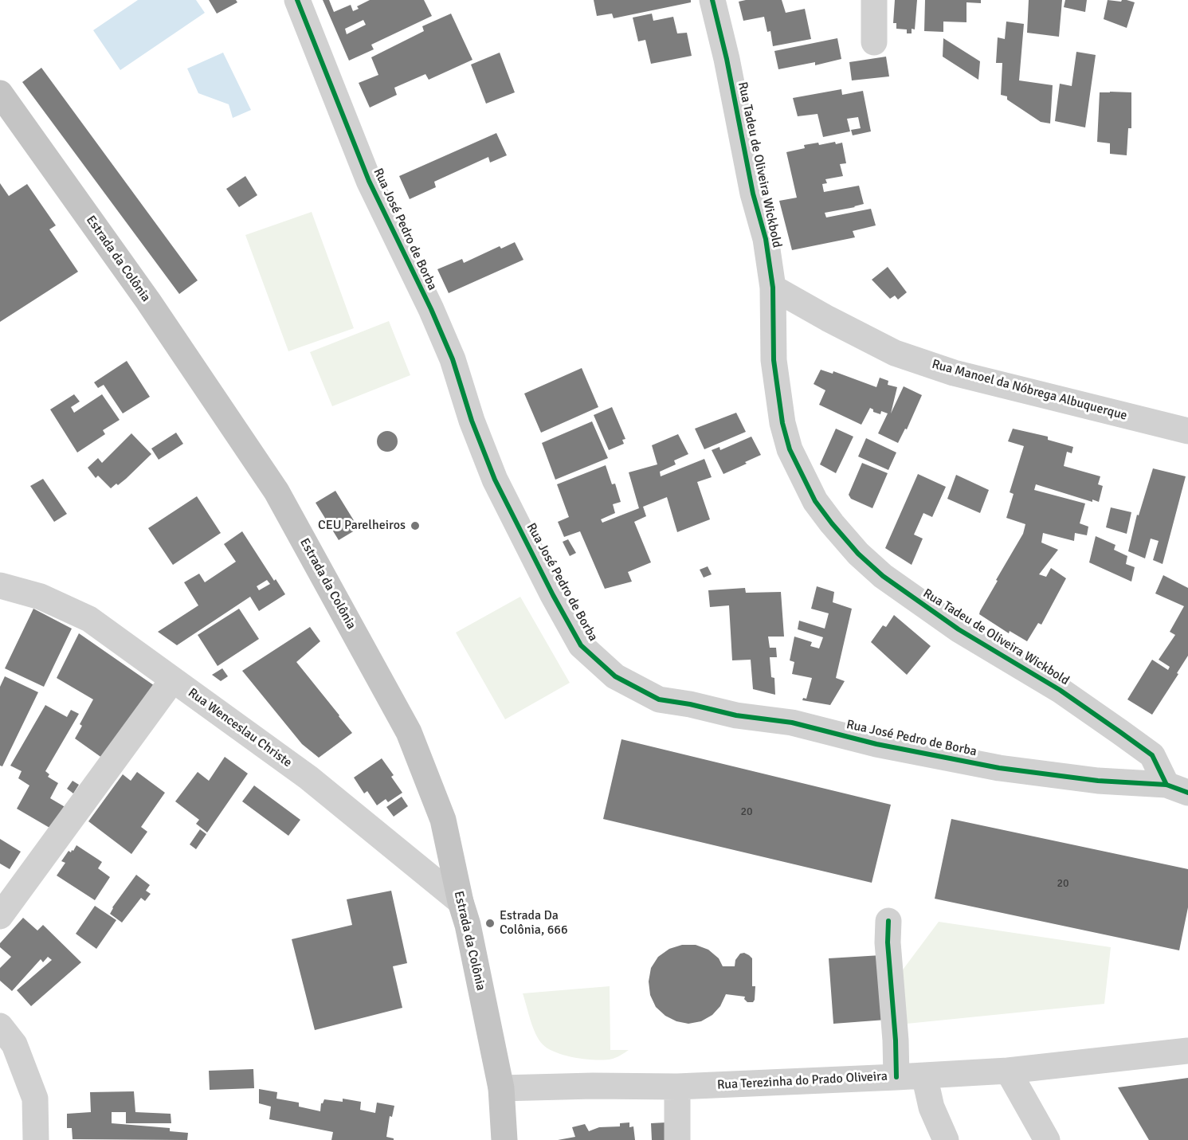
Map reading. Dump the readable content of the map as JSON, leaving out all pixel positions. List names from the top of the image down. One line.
{"streets":{"main road":["Estrada da Colônia"],"street":["Rua Tadeu de Oliveira Wickbold","Rua José Pedro de Borba","Rua Manoel da Nóbrega Albuquerque","Rua Wenceslau Christe","Rua Terezinha do Prado Oliveira"]},"crossings":[["Rua Tadeu de Oliveira Wickbold","Rua José Pedro de Borba"],["Rua Tadeu de Oliveira Wickbold","Rua Manoel da Nóbrega Albuquerque"],["Estrada da Colônia","Rua Wenceslau Christe"],["Estrada da Colônia","Rua Terezinha do Prado Oliveira"]],"places":["CEU Parelheiros","Estrada Da Colônia, 666"],"house_numbers":["20","20"]}
